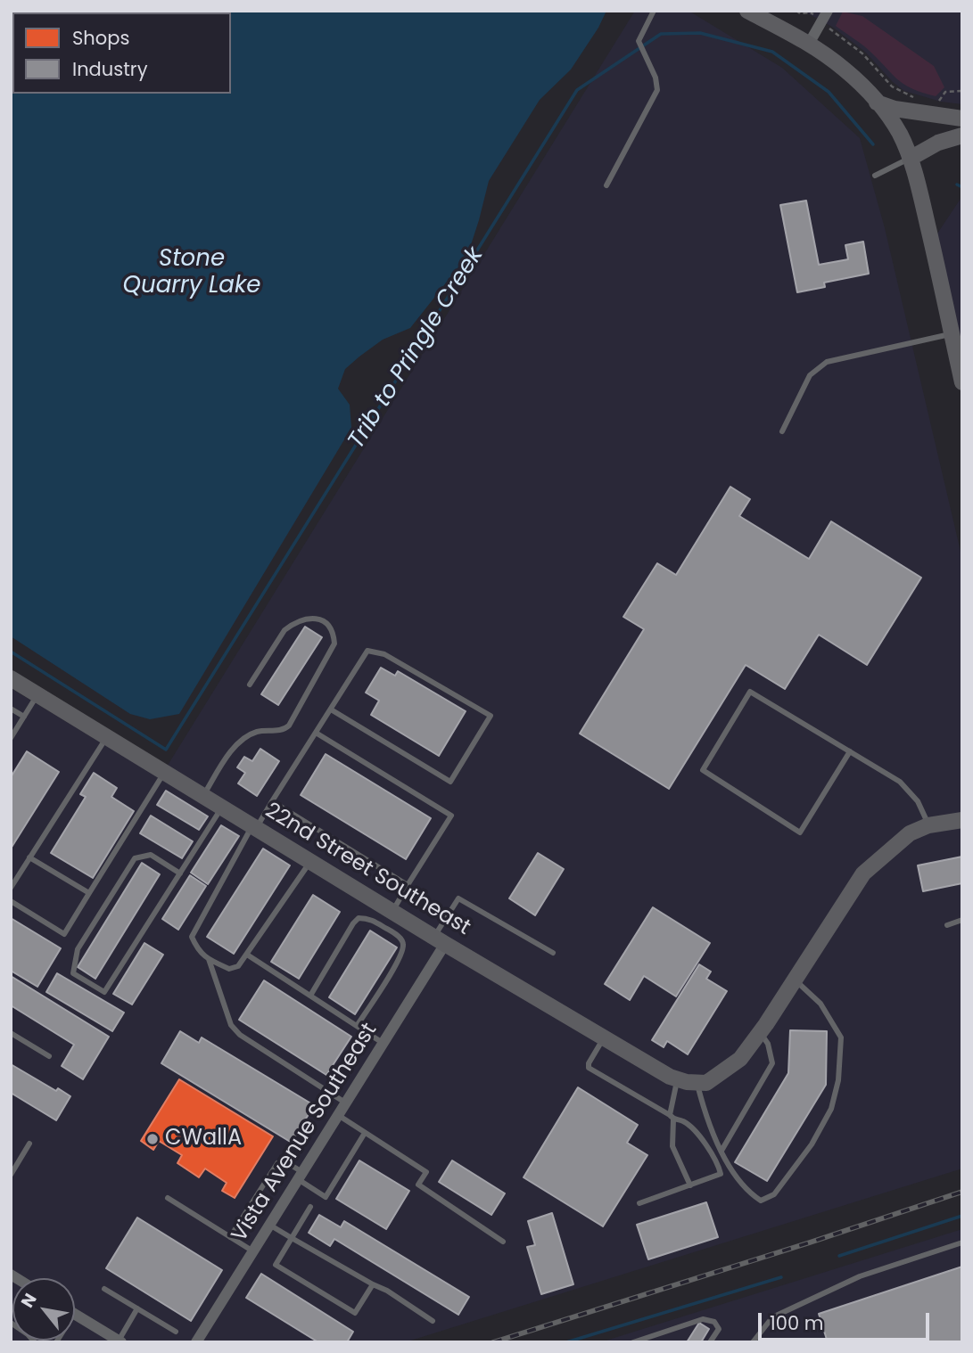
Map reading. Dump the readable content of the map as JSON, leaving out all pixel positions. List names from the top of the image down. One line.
{"streets":{"street":["22nd Street Southeast","Vista Avenue Southeast"]},"crossings":[["22nd Street Southeast","Vista Avenue Southeast"]],"water":["Stone Quarry Lake","Trib to Pringle Creek"],"places":["CWallA"],"legend":["Shops","Industry"],"scale_bar":"100 m","north":"top left"}
